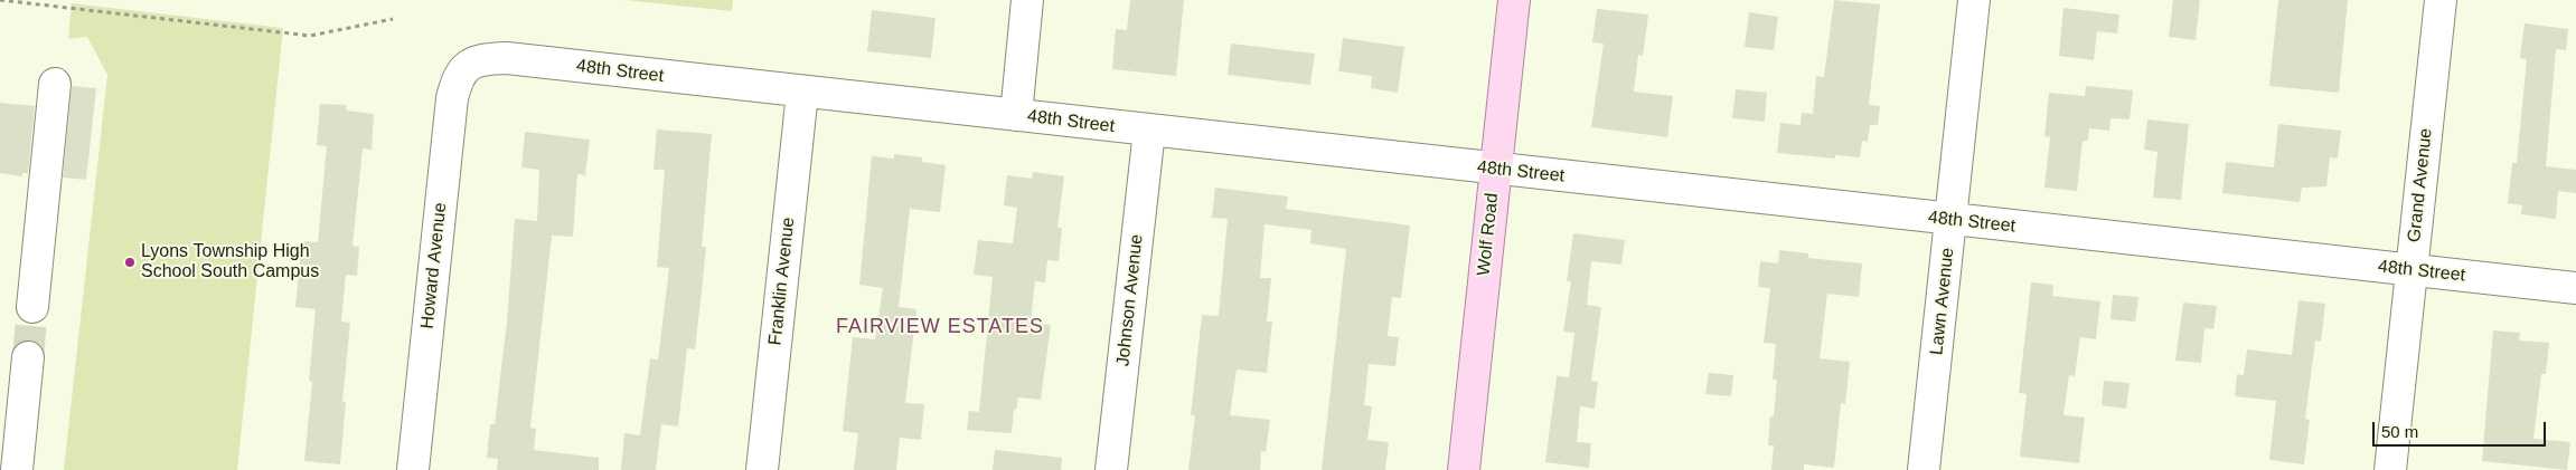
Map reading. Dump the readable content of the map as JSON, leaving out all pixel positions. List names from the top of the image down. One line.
{"streets":{"main road":["Wolf Road"],"street":["48th Street","Grand Avenue","Howard Avenue","Franklin Avenue","Johnson Avenue","Lawn Avenue"]},"crossings":[["48th Street","Grand Avenue"],["48th Street","Wolf Road"],["48th Street","Howard Avenue"],["48th Street","Franklin Avenue"],["48th Street","Johnson Avenue"],["48th Street","Lawn Avenue"]],"districts":["FAIRVIEW ESTATES"],"places":["Lyons Township High School South Campus"],"scale_bar":"50 m"}
